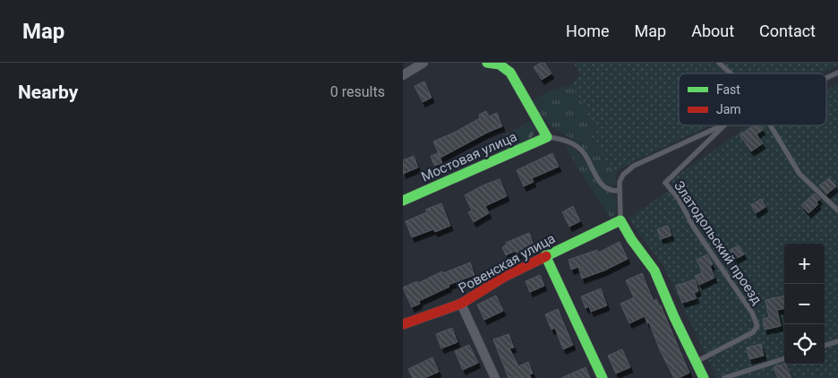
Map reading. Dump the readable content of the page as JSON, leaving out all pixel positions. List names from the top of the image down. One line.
{"streets":{"street":["Мостовая улица","Ровенская улица"],"lane":["Златодольский проезд"]},"legend":["Fast","Jam"],"page":{"header":"Map","nav":["Home","Map","About","Contact"],"heading":["Nearby","0 results"],"map_buttons":["+","−"]}}
